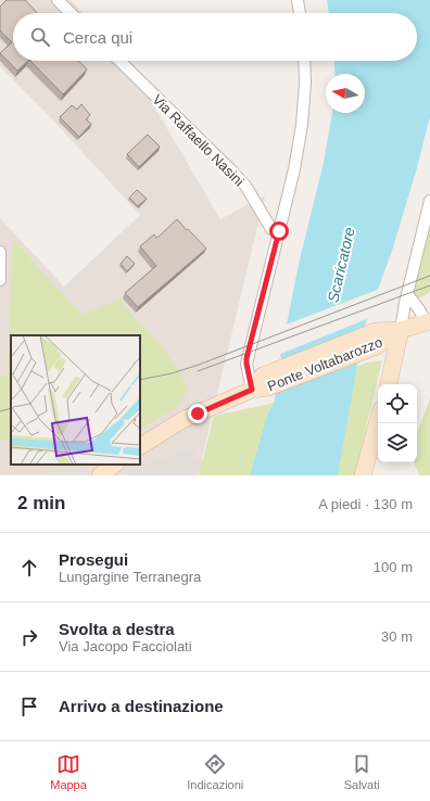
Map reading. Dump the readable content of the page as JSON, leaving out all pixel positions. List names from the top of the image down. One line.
{"streets":{"main road":["Ponte Voltabarozzo"],"street":["Via Raffaello Nasini"]},"water":["Scaricatore"],"north":"left","page":{"search":"Cerca qui","heading":["2 min","A piedi · 130 m"],"list":[["Prosegui","Lungargine Terranegra","100 m"],["Svolta a destra","Via Jacopo Facciolati","30 m"],"Arrivo a destinazione"],"nav":["Mappa","Indicazioni","Salvati"]}}
